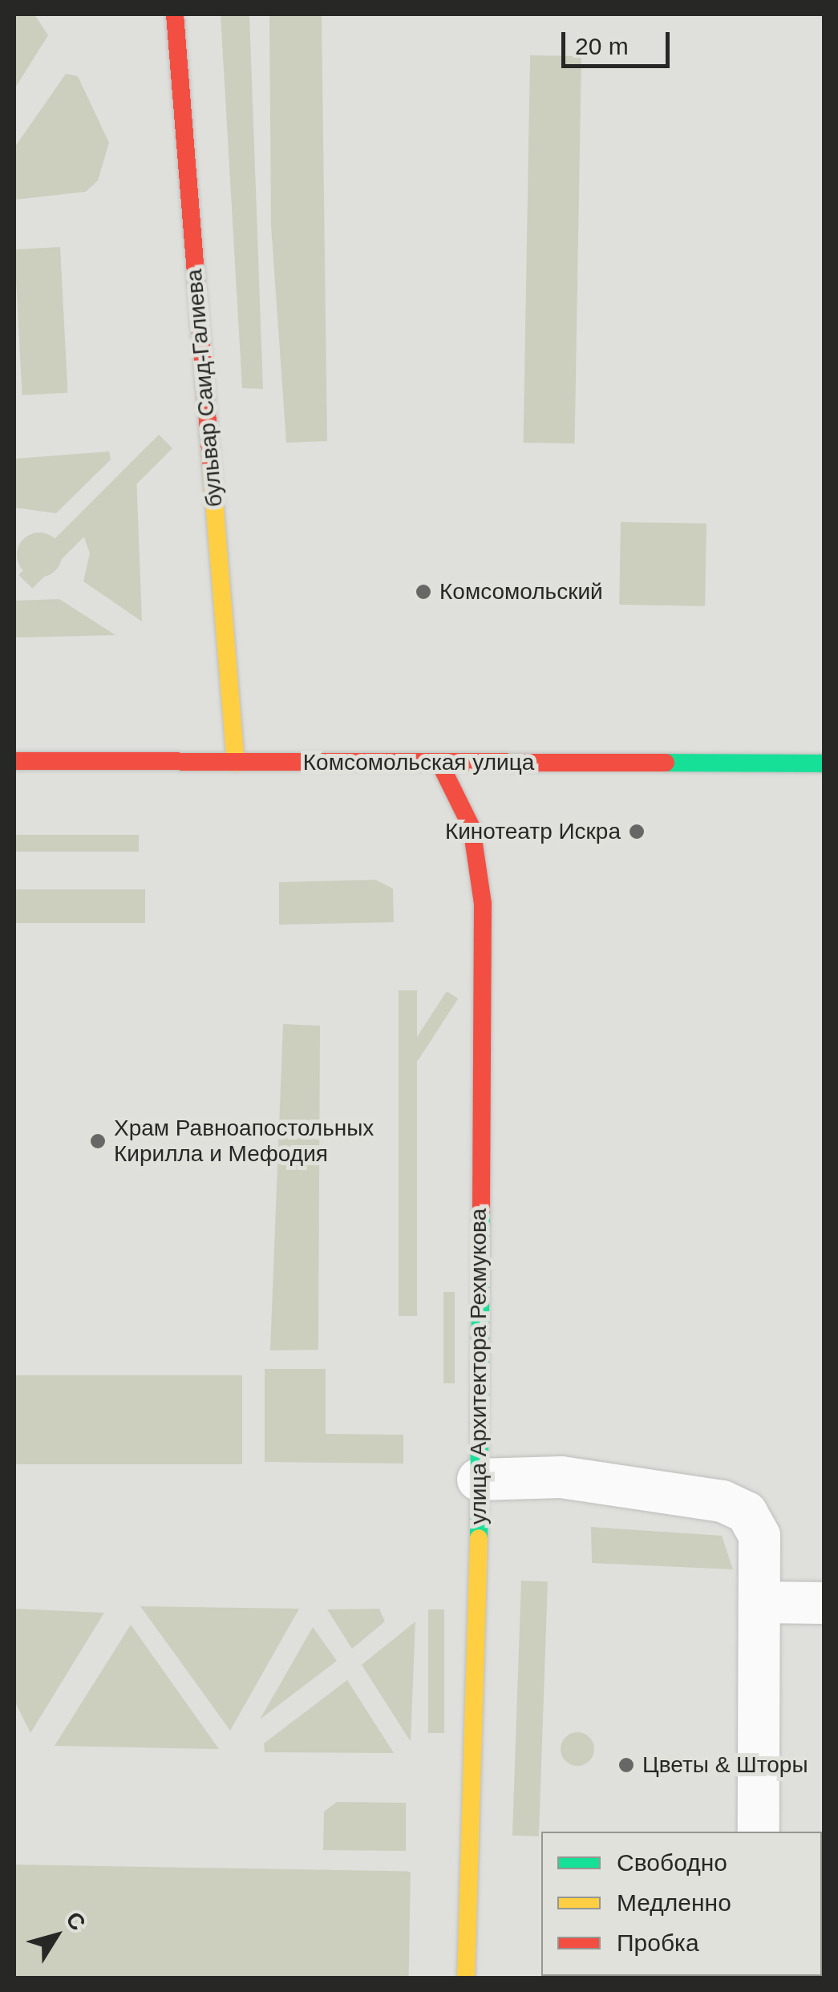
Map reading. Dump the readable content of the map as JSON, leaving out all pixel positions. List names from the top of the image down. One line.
{"streets":{"street":["бульвар Саид-Галиева","Комсомольская улица","улица Архитектора Рехмукова"]},"crossings":[["бульвар Саид-Галиева","Комсомольская улица"],["Комсомольская улица","улица Архитектора Рехмукова"]],"places":["Комсомольский","Кинотеатр Искра","Храм Равноапостольных Кирилла и Мефодия","Цветы & Шторы"],"legend":["Свободно","Медленно","Пробка"],"scale_bar":"20 m","north":"top right"}
